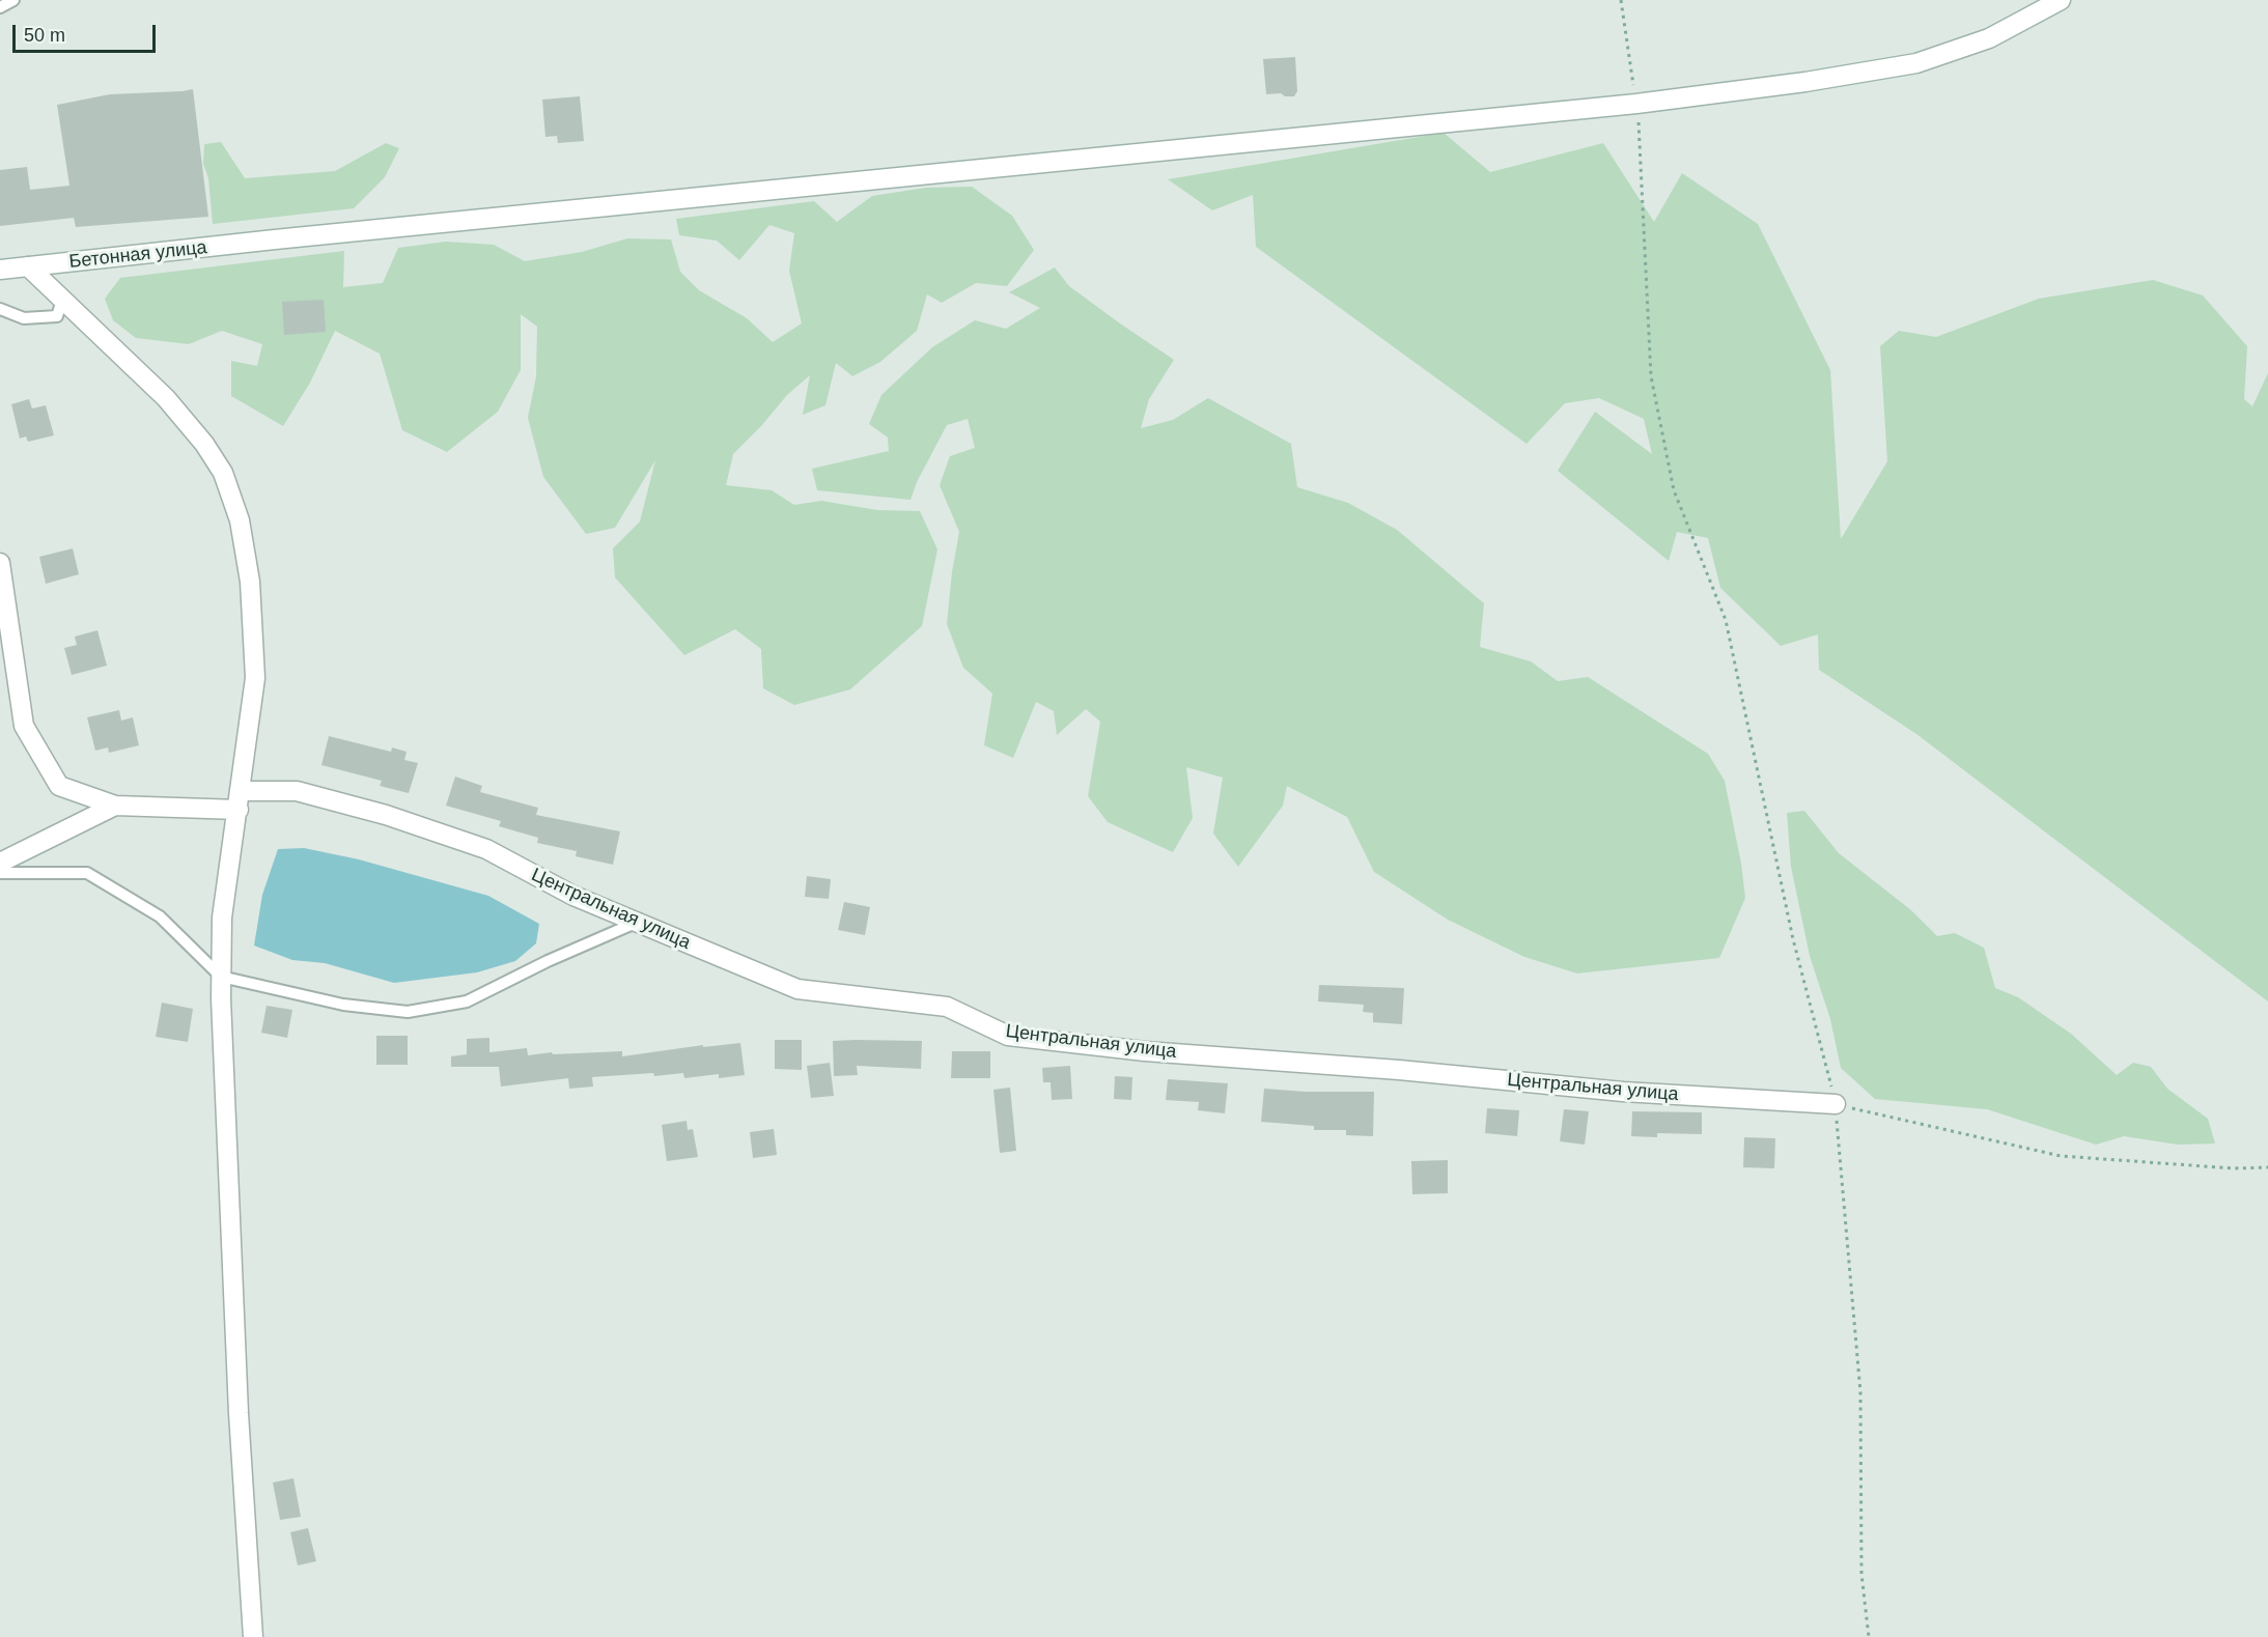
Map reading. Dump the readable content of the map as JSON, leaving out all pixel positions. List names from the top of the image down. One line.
{"streets":{"street":["Бетонная улица","Центральная улица"]},"scale_bar":"50 m"}
